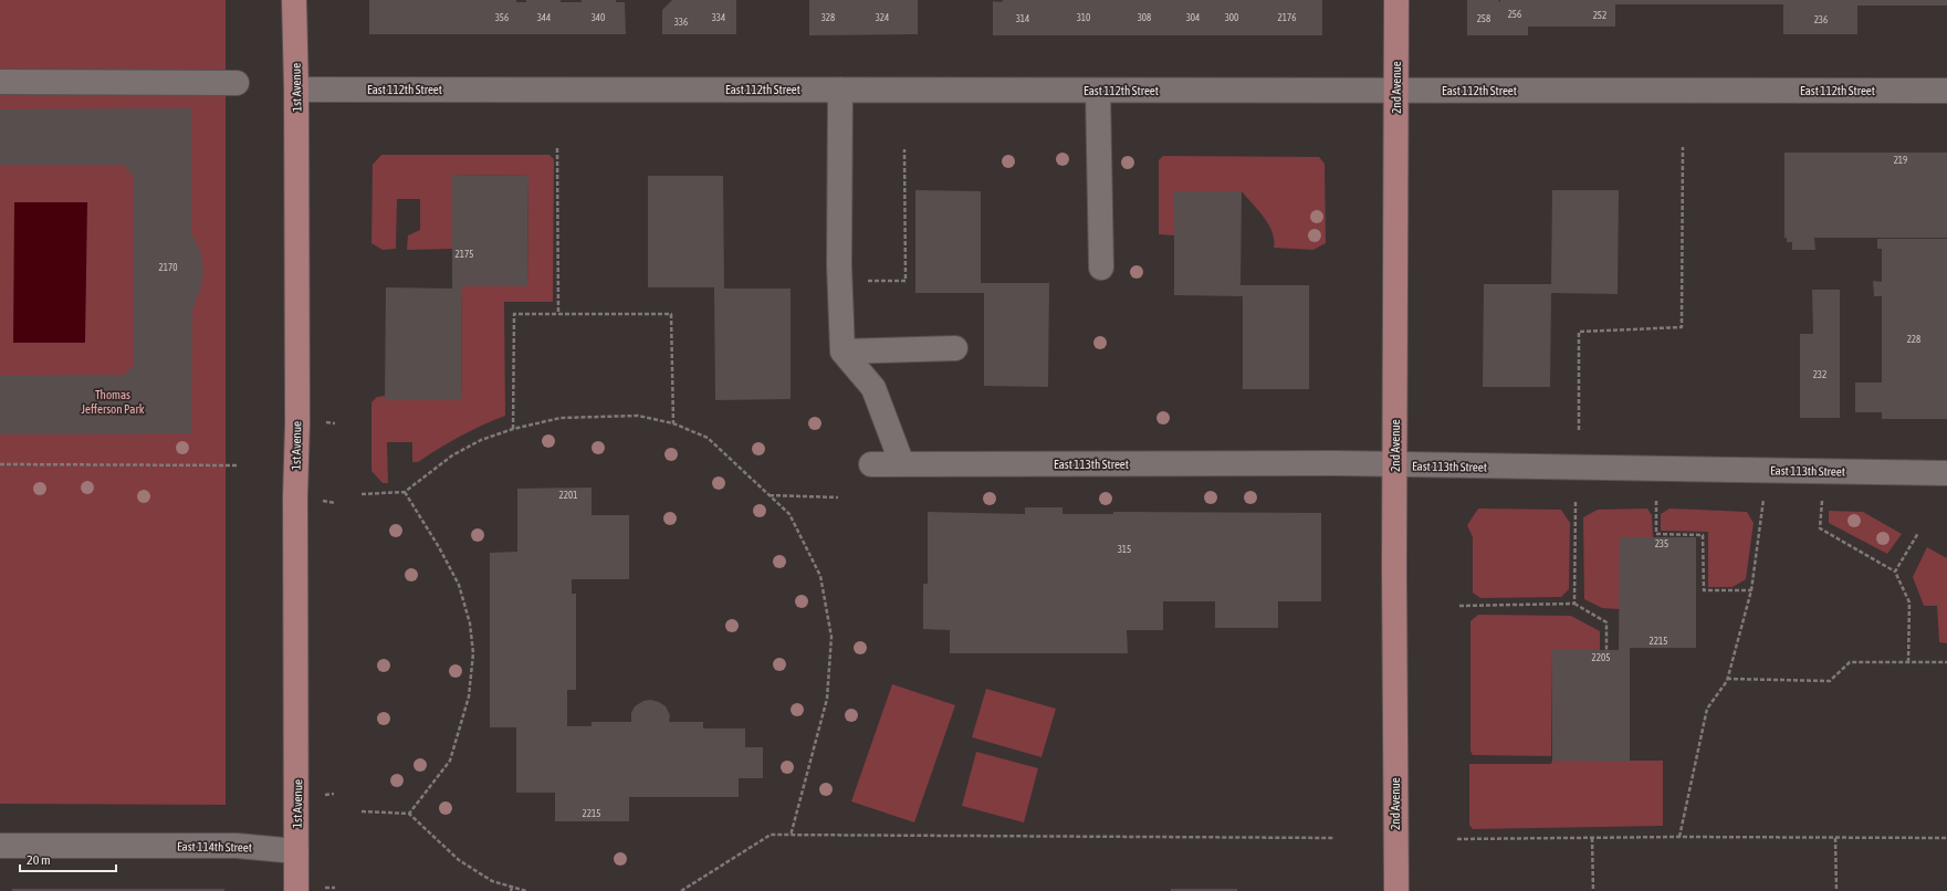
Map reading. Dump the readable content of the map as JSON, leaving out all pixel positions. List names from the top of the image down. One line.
{"streets":{"main road":["1st Avenue","2nd Avenue"],"street":["East 112th Street","East 113th Street","East 114th Street"]},"crossings":[["1st Avenue","East 112th Street"],["1st Avenue","East 114th Street"],["2nd Avenue","East 112th Street"],["2nd Avenue","East 113th Street"]],"parks":["Thomas Jefferson Park"],"house_numbers":["256","252","356","344","340","334","328","324","310","308","304","300","2176","314","258","236","336","219","2175","2170","228","232","2201","235","315","2215","2205","2215"],"scale_bar":"20 m"}
